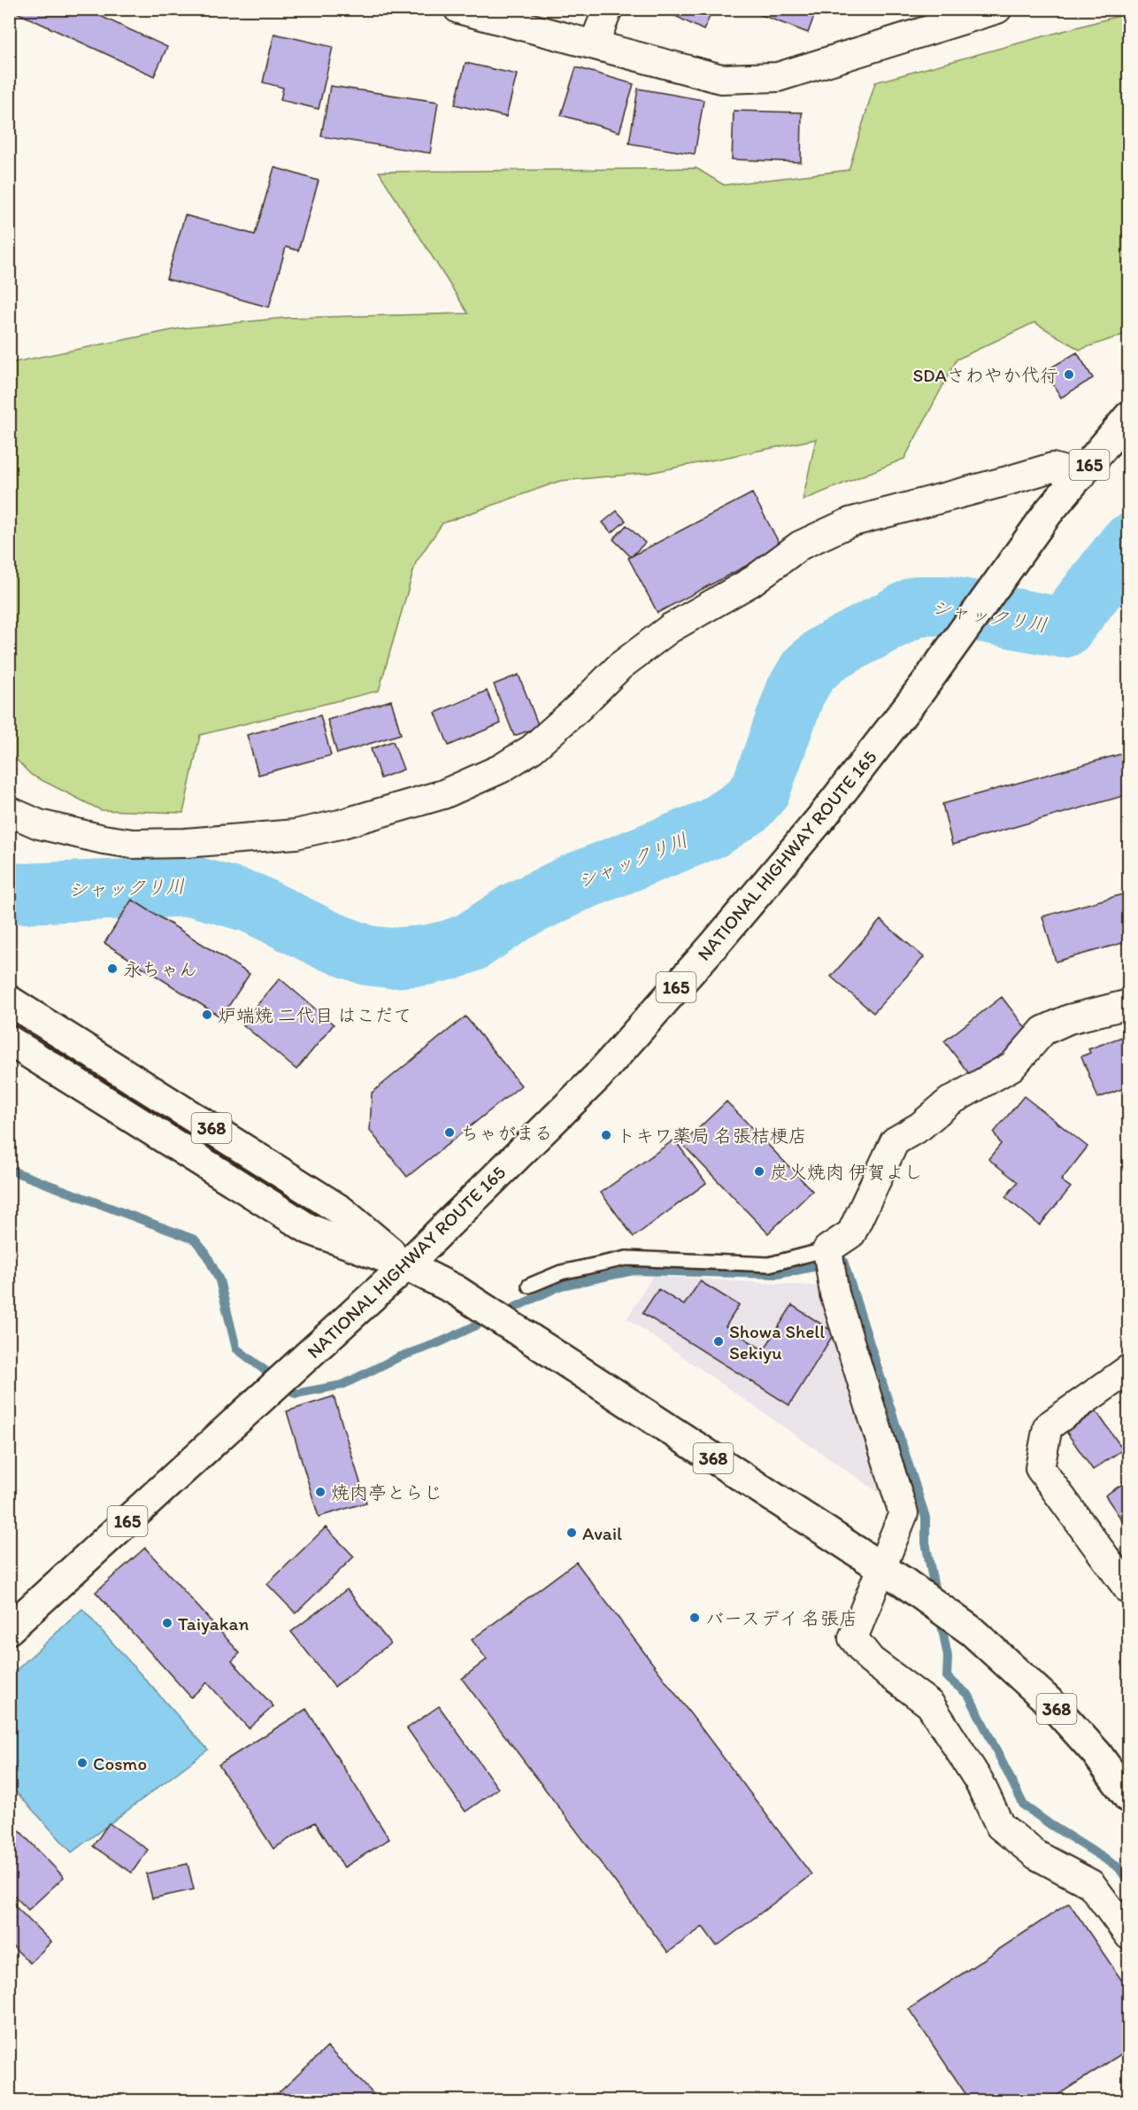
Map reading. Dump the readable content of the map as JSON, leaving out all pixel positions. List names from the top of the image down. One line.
{"streets":{"highway":["165","NATIONAL HIGHWAY ROUTE 165","368"]},"crossings":[["NATIONAL HIGHWAY ROUTE 165","368"]],"water":["シャックリ川"],"places":["SDAさわやか代行","永ちゃん","炉端焼 二代目 はこだて","ちゃがまる","トキワ薬局 名張桔梗店","炭火焼肉 伊賀よし","Showa Shell Sekiyu","焼肉亭とらじ","Avail","バースデイ 名張店","Taiyakan","Cosmo"]}
